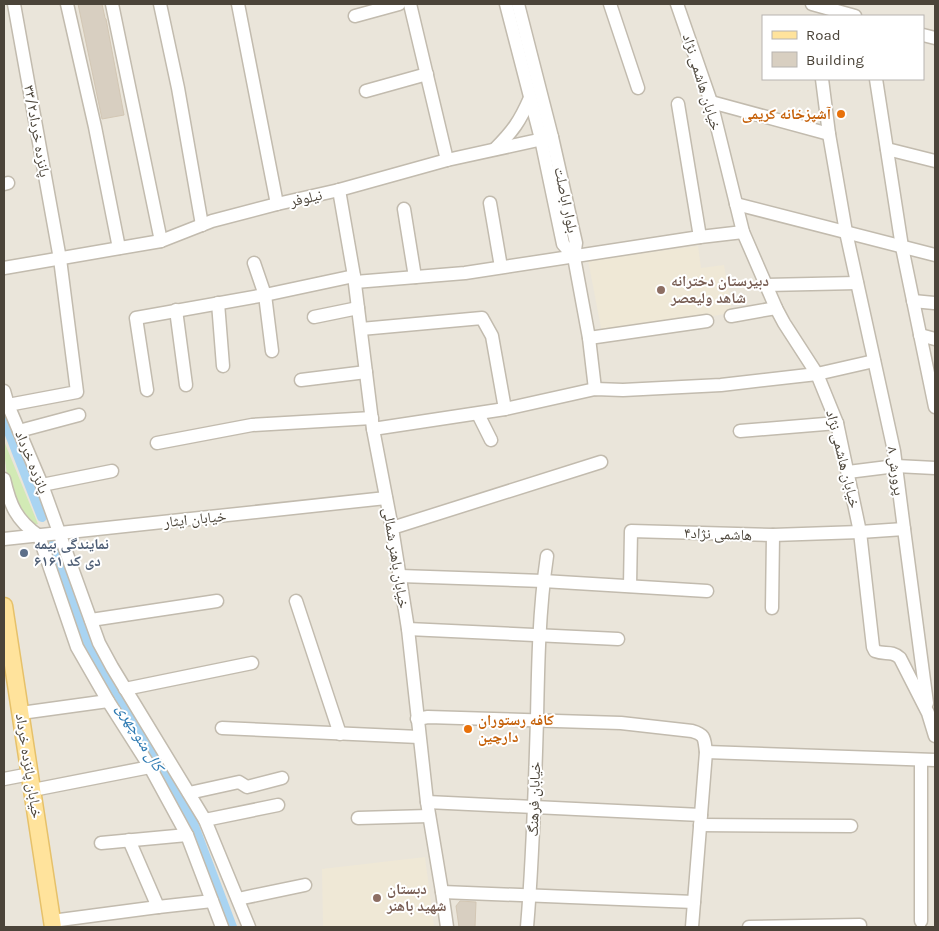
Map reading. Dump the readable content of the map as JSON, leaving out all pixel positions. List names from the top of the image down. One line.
{"streets":{"main road":["خیابان پانزده خرداد"],"street":["خیابان هاشمی نژاد","پانزده خرداد۳۳/۲","نیلوفر","بلوار اباصلت","پانزده خرداد","پرورش ۸","خیابان ایثار","هاشمی نژاد۴","خیابان باهنر شمالی","خیابان فرهنگ"]},"crossings":[["خیابان هاشمی نژاد","پرورش ۸"],["خیابان هاشمی نژاد","هاشمی نژاد۴"],["پانزده خرداد۳۳/۲","نیلوفر"],["پانزده خرداد۳۳/۲","پانزده خرداد"],["نیلوفر","بلوار اباصلت"],["نیلوفر","خیابان باهنر شمالی"],["پانزده خرداد","خیابان ایثار"],["پرورش ۸","هاشمی نژاد۴"],["خیابان ایثار","خیابان باهنر شمالی"]],"water":["کال منوچهری"],"places":["آشپزخانه کریمی","دبیرستان دخترانه شاهد ولیعصر","نمایندگی بیمه دی کد ۶۱۶۱","کافه رستوران دارچین","دبستان شهید باهنر"],"legend":["Road","Building"]}
